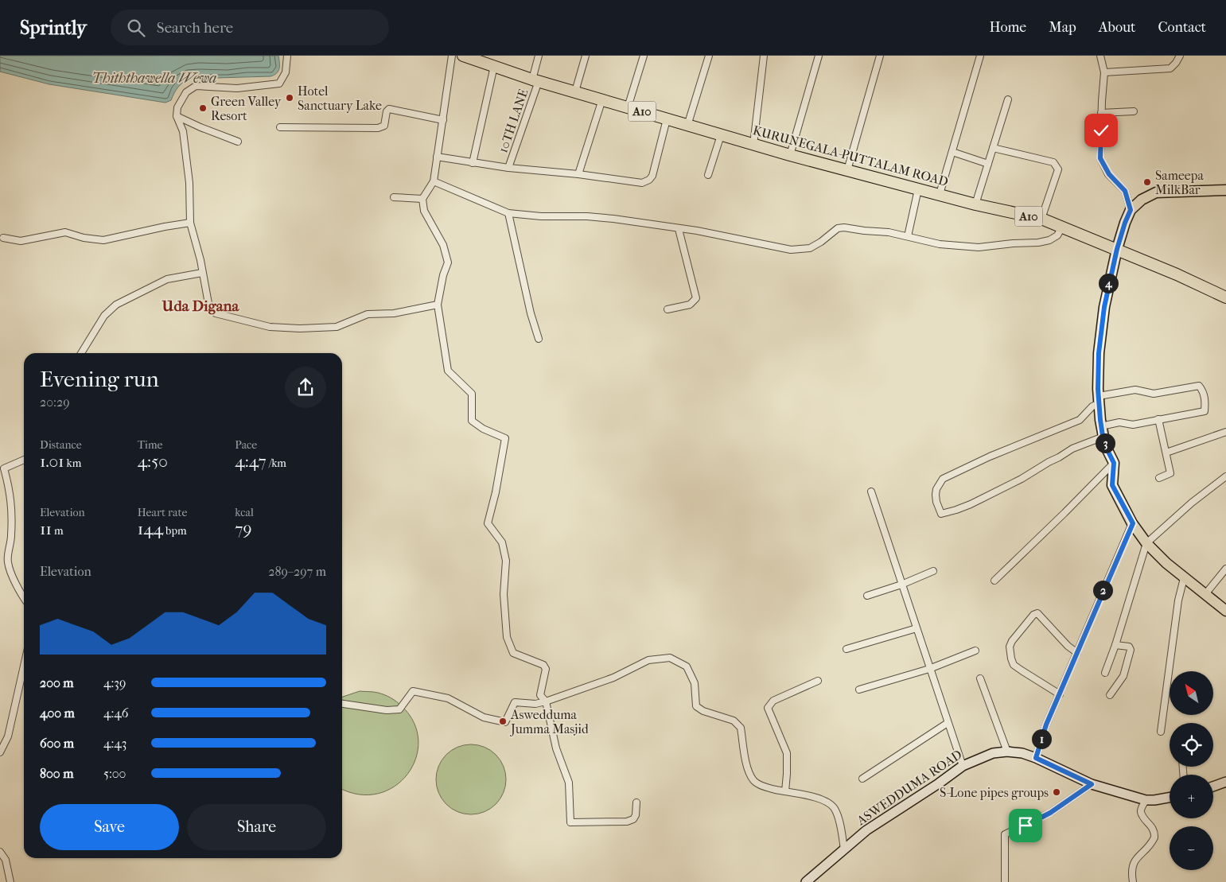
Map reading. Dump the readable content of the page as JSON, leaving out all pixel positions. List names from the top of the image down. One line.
{"streets":{"highway":["A10","KURUNEGALA-PUTTALAM ROAD"],"street":["10TH LANE","ASWEDDUMA ROAD"]},"crossings":[["10TH LANE","KURUNEGALA-PUTTALAM ROAD"]],"districts":["Uda Digana"],"water":["Thiththawella Wewa"],"places":["Hotel Sanctuary Lake","Green Valley Resort","Sameepa MilkBar","Aswedduma Jumma Masjid","S-Lone pipes groups"],"north":"top left","page":{"header":"Sprintly","search":"Search here","nav":["Home","Map","About","Contact"],"pins":["4","3","2","1"],"heading":["Evening run","20:29"],"stats":[["Distance","1.01 km"],["Time","4:50"],["Pace","4:47 /km"],["Elevation","11 m"],["Heart rate","144 bpm"],["kcal","79"]],"chart":["Elevation","289–297 m"],"list":[{"name":"200 m","note":"4:39"},{"name":"400 m","note":"4:46"},{"name":"600 m","note":"4:43"},{"name":"800 m","note":"5:00"}],"map_buttons":["+","−"],"buttons":["Save","Share"]}}
